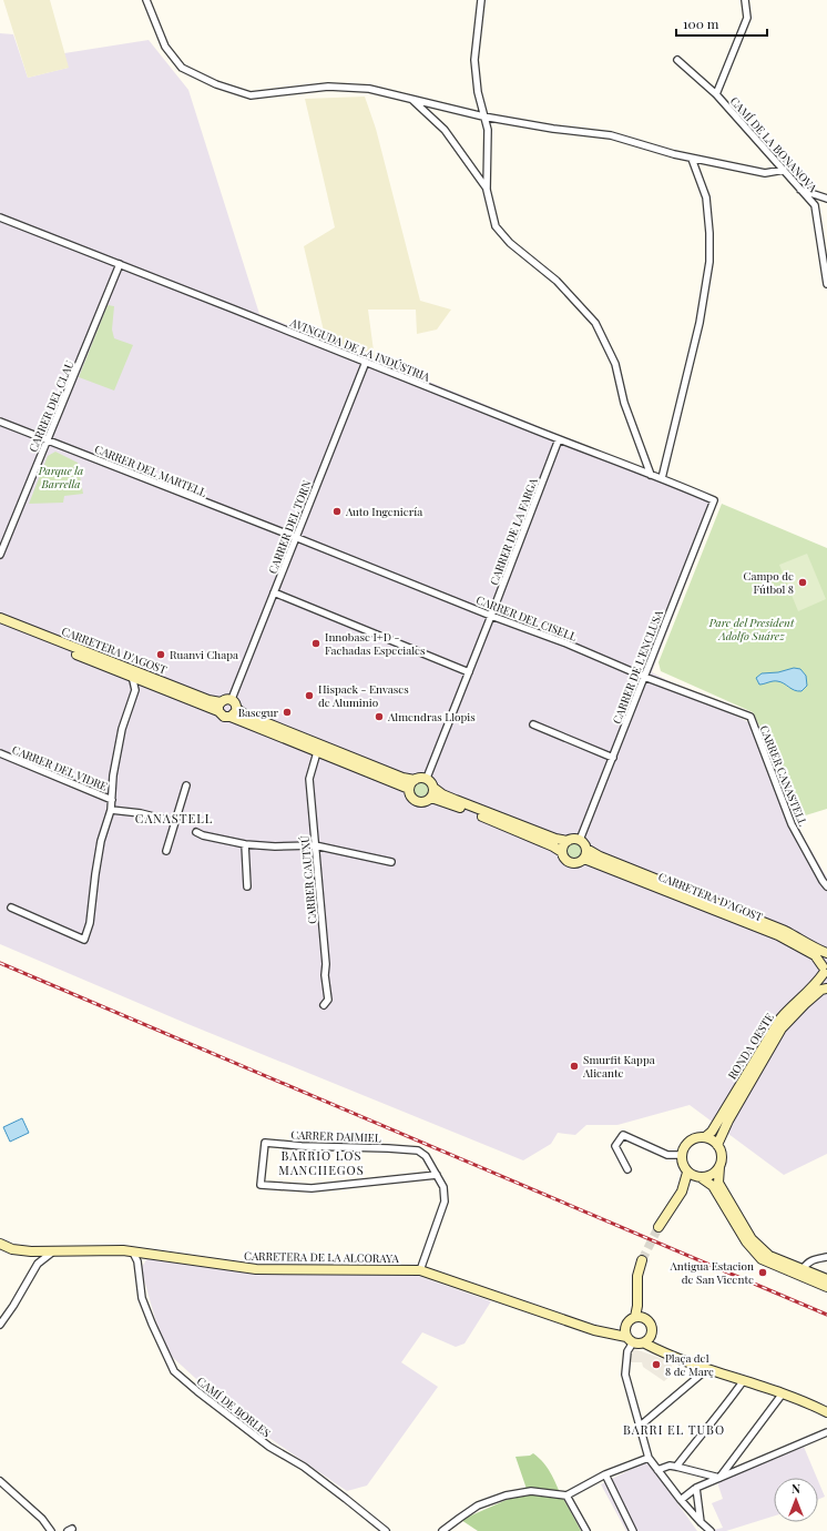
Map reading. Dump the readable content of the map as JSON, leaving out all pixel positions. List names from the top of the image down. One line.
{"streets":{"main road":["CARRETERA D'AGOST","RONDA OESTE","CARRETERA DE LA ALCORAYA"],"street":["CAMÍ DE LA BONANOVA","AVINGUDA DE LA INDÚSTRIA","CARRER DEL CLAU","CARRER DEL MARTELL","CARRER DEL TORN","CARRER DE LA FARGA","CARRER DEL CISELL","CARRER DE L'ENCLUSA","CARRER DEL VIDRE","CARRER CANASTELL","CARRER CAUTXÚ","CARRER DAIMIEL","CAMÍ DE BORLES"]},"crossings":[["AVINGUDA DE LA INDÚSTRIA","CARRER DEL CLAU"],["AVINGUDA DE LA INDÚSTRIA","CARRER DEL TORN"],["AVINGUDA DE LA INDÚSTRIA","CARRER DE LA FARGA"],["AVINGUDA DE LA INDÚSTRIA","CARRER DE L'ENCLUSA"],["CARRER DEL CLAU","CARRER DEL MARTELL"],["CARRER DEL MARTELL","CARRER DEL TORN"],["CARRER DEL MARTELL","CARRER DEL CISELL"],["CARRER DEL TORN","CARRER DEL CISELL"],["CARRER DEL TORN","CARRETERA D'AGOST"],["CARRER DE LA FARGA","CARRER DEL CISELL"],["CARRER DEL CISELL","CARRER DE L'ENCLUSA"],["CARRER DEL CISELL","CARRER CANASTELL"],["CARRETERA D'AGOST","CARRER DE L'ENCLUSA"],["CARRETERA D'AGOST","RONDA OESTE"],["CARRETERA DE LA ALCORAYA","CAMÍ DE BORLES"]],"districts":["CANASTELL","BARRIO LOS MANCHEGOS","BARRI EL TUBO"],"parks":["Parque la Barrella","Parc del President Adolfo Suárez"],"places":["Auto Ingeniería","Campo de Fútbol 8","Innobase I+D - Fachadas Especiales","Ruanvi Chapa","Hispack - Envases de Aluminio","Basegur","Almendras Llopis","Smurfit Kappa Alicante","Antigua Estacion de San Vicente","Plaça del 8 de Març"],"scale_bar":"100 m","north":"top"}
